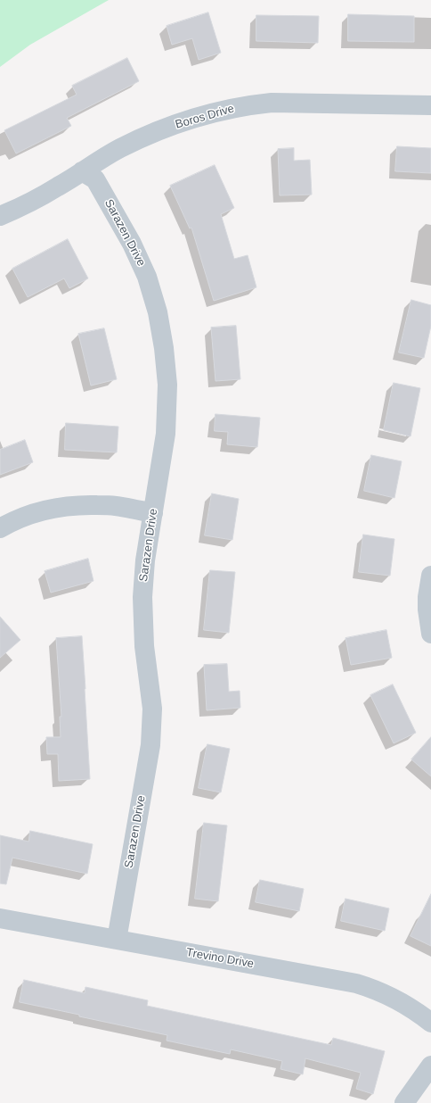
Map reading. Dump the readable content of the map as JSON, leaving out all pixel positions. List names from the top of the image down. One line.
{"streets":{"street":["Boros Drive","Sarazen Drive","Trevino Drive"]},"crossings":[["Boros Drive","Sarazen Drive"],["Sarazen Drive","Trevino Drive"]]}
